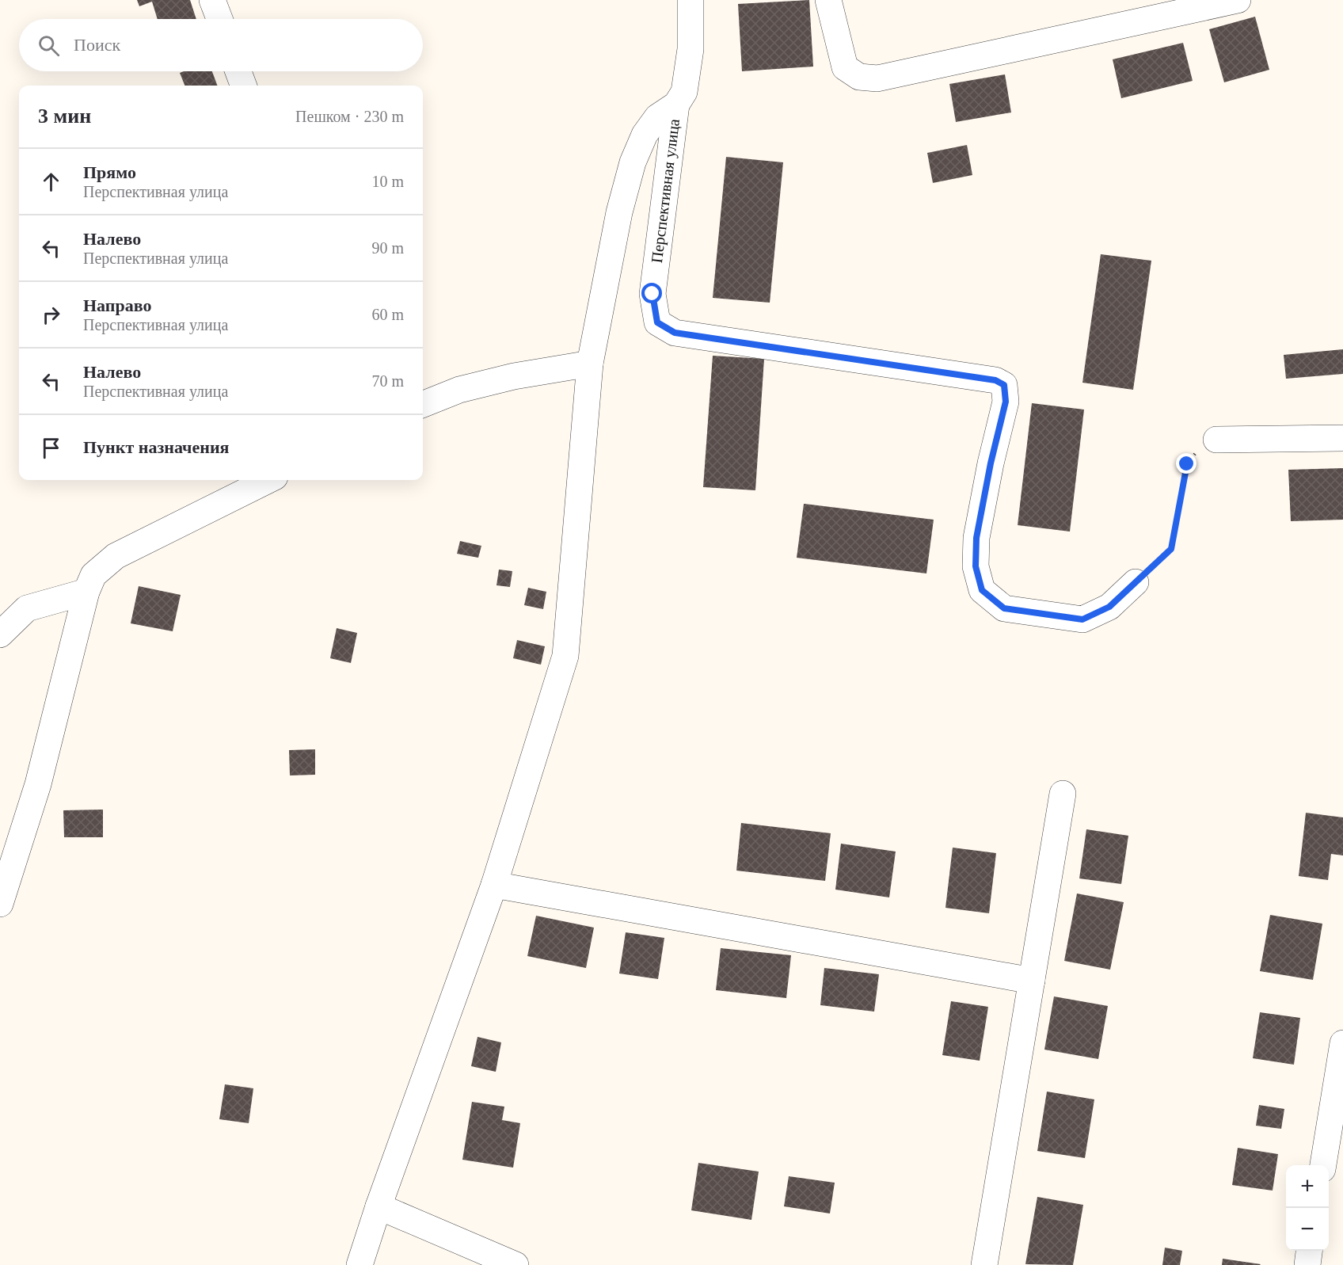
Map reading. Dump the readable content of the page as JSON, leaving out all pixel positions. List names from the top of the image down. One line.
{"streets":{"street":["Перспективная улица"]},"page":{"search":"Поиск","heading":["3 мин","Пешком · 230 m"],"list":[["Прямо","Перспективная улица","10 m"],["Налево","Перспективная улица","90 m"],["Направо","Перспективная улица","60 m"],["Налево","Перспективная улица","70 m"],"Пункт назначения"],"map_buttons":["+","−"]}}
